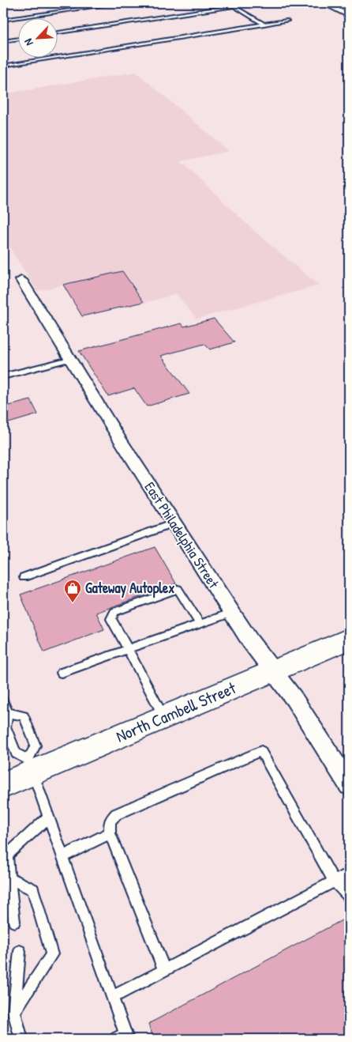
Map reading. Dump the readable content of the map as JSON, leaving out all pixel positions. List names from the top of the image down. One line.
{"streets":{"main road":["North Cambell Street"],"street":["East Philadelphia Street"]},"crossings":[["East Philadelphia Street","North Cambell Street"]],"places":{"shop":["Gateway Autoplex"]},"north":"bottom left"}
